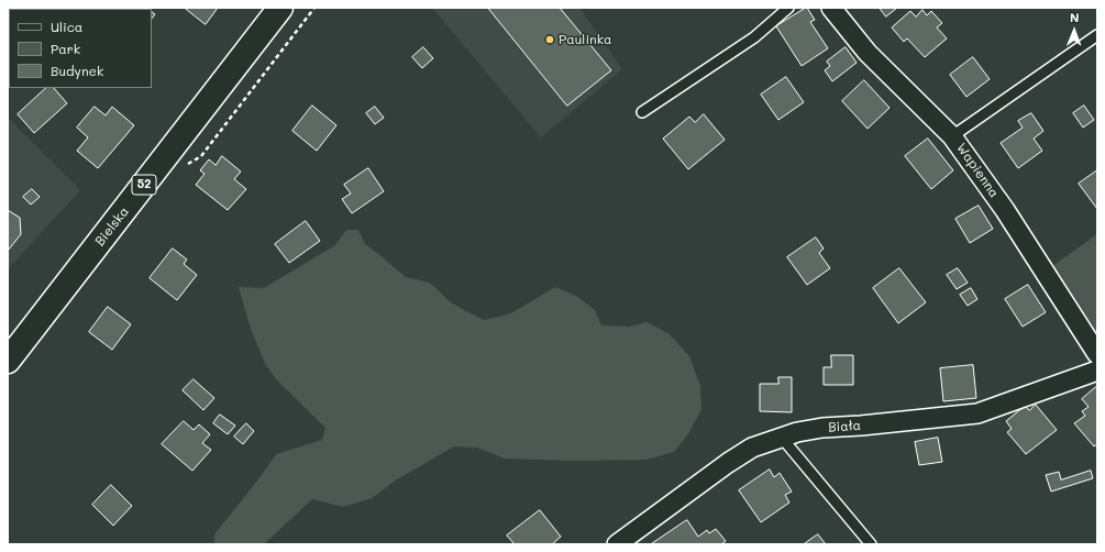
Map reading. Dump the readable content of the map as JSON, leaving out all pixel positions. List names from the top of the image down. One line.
{"streets":{"main road":["52","Bielska"],"street":["Wapienna","Biała"]},"places":["Paulinka"],"legend":["Ulica","Park","Budynek"],"north":"top"}
